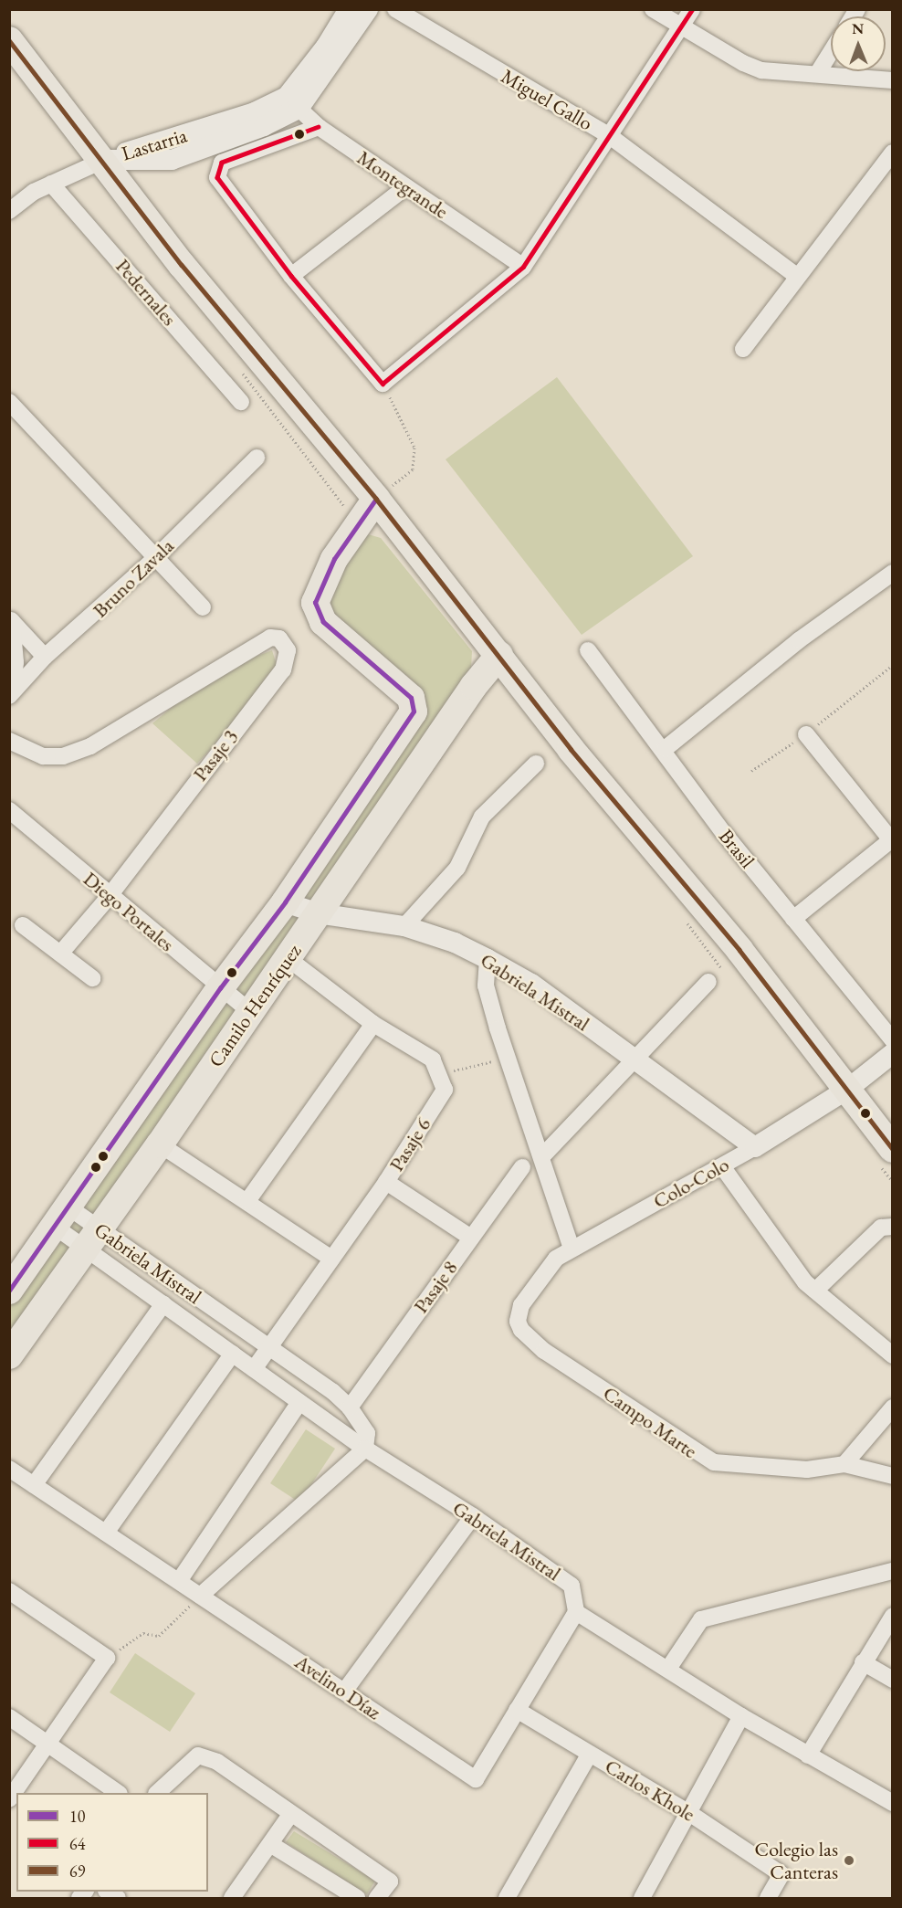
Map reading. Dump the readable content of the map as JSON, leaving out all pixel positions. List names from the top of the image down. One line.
{"streets":{"main road":["Camilo Henríquez"],"street":["Miguel Gallo","Lastarria","Montegrande","Pedernales","Bruno Zavala","Pasaje 3","Brasil","Diego Portales","Gabriela Mistral","Pasaje 6","Colo-Colo","Pasaje 8","Campo Marte","Avelino Díaz","Carlos Khole"]},"crossings":[["Lastarria","Montegrande"],["Pasaje 3","Diego Portales"],["Diego Portales","Camilo Henríquez"],["Gabriela Mistral","Camilo Henríquez"],["Gabriela Mistral","Pasaje 6"],["Gabriela Mistral","Colo-Colo"],["Gabriela Mistral","Pasaje 8"],["Colo-Colo","Campo Marte"],["Avelino Díaz","Carlos Khole"]],"places":["Colegio las Canteras"],"lines":["transit line 64","transit line 69","transit line 10"],"legend":["10","64","69"],"north":"top"}
